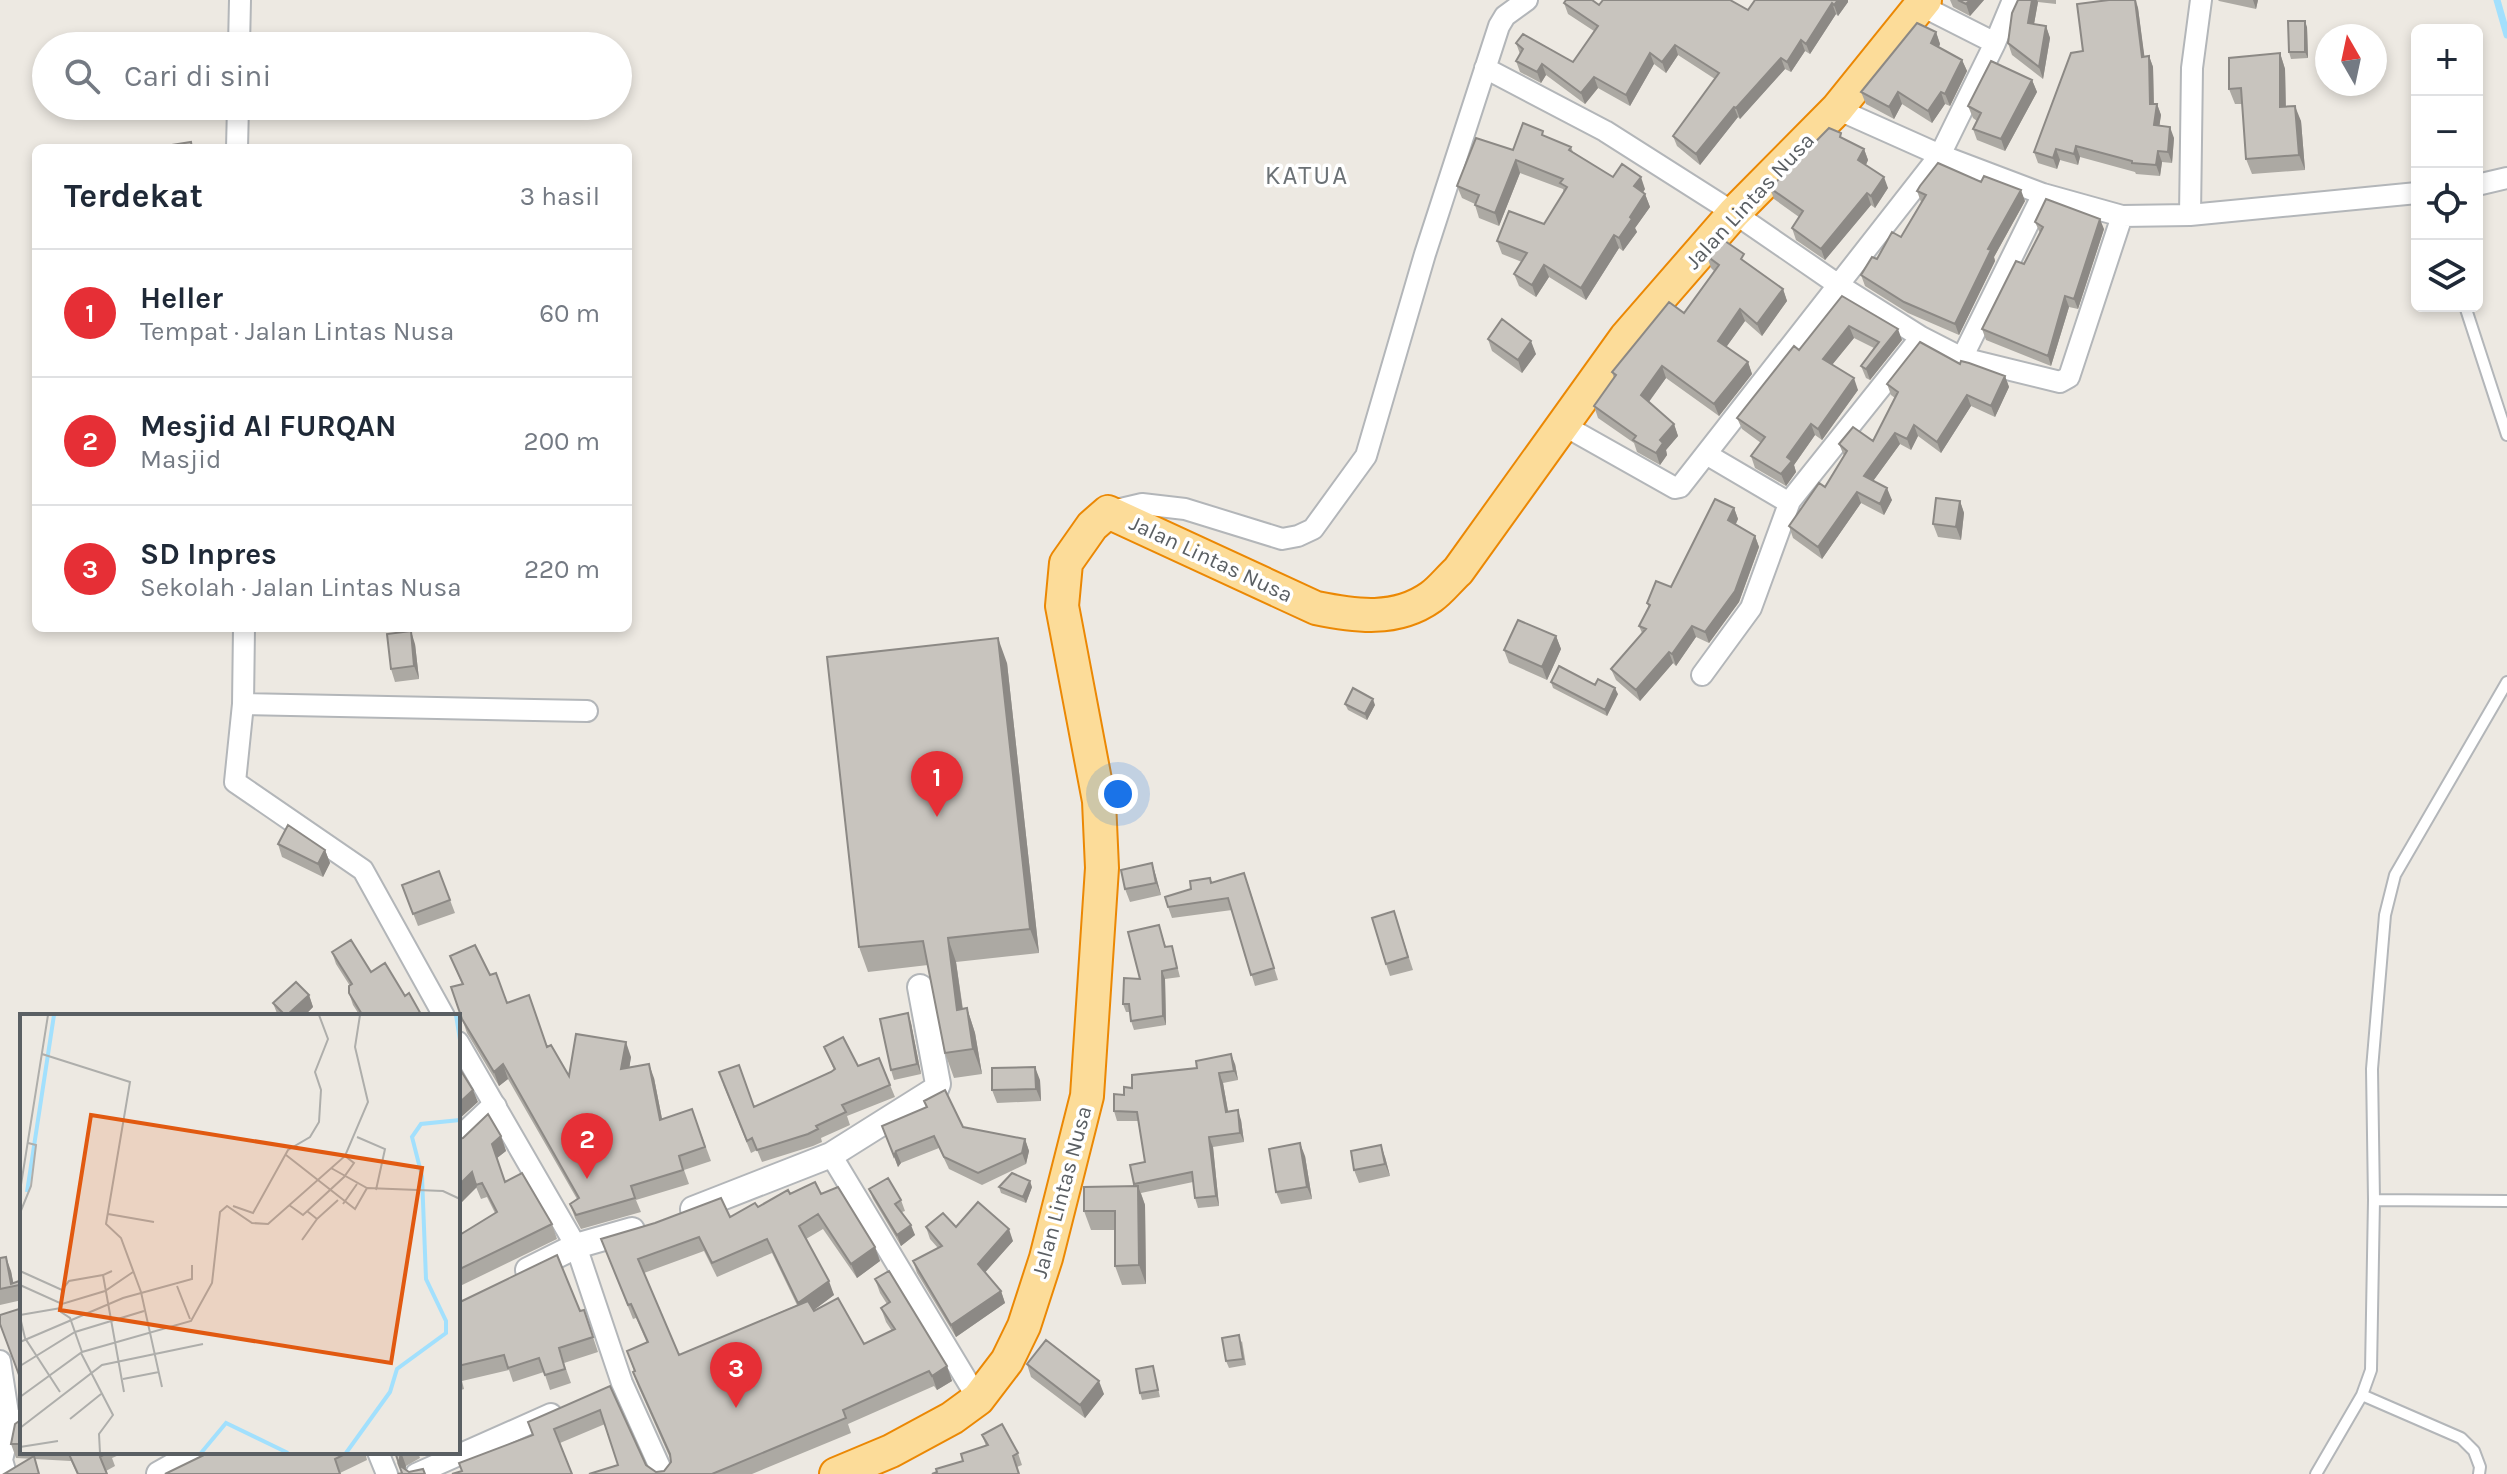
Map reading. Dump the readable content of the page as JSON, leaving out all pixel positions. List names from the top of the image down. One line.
{"streets":{"highway":["Jalan Lintas Nusa"]},"districts":["KATUA"],"north":"top","page":{"map_buttons":["+","−"],"search":"Cari di sini","heading":["Terdekat","3 hasil"],"list":[{"mark":"1","name":"Heller","note":"Tempat · Jalan Lintas Nusa","value":"60 m"},{"mark":"2","name":"Mesjid Al FURQAN","note":"Masjid","value":"200 m"},{"mark":"3","name":"SD Inpres","note":"Sekolah · Jalan Lintas Nusa","value":"220 m"}],"pins":["1","2","3"]}}
